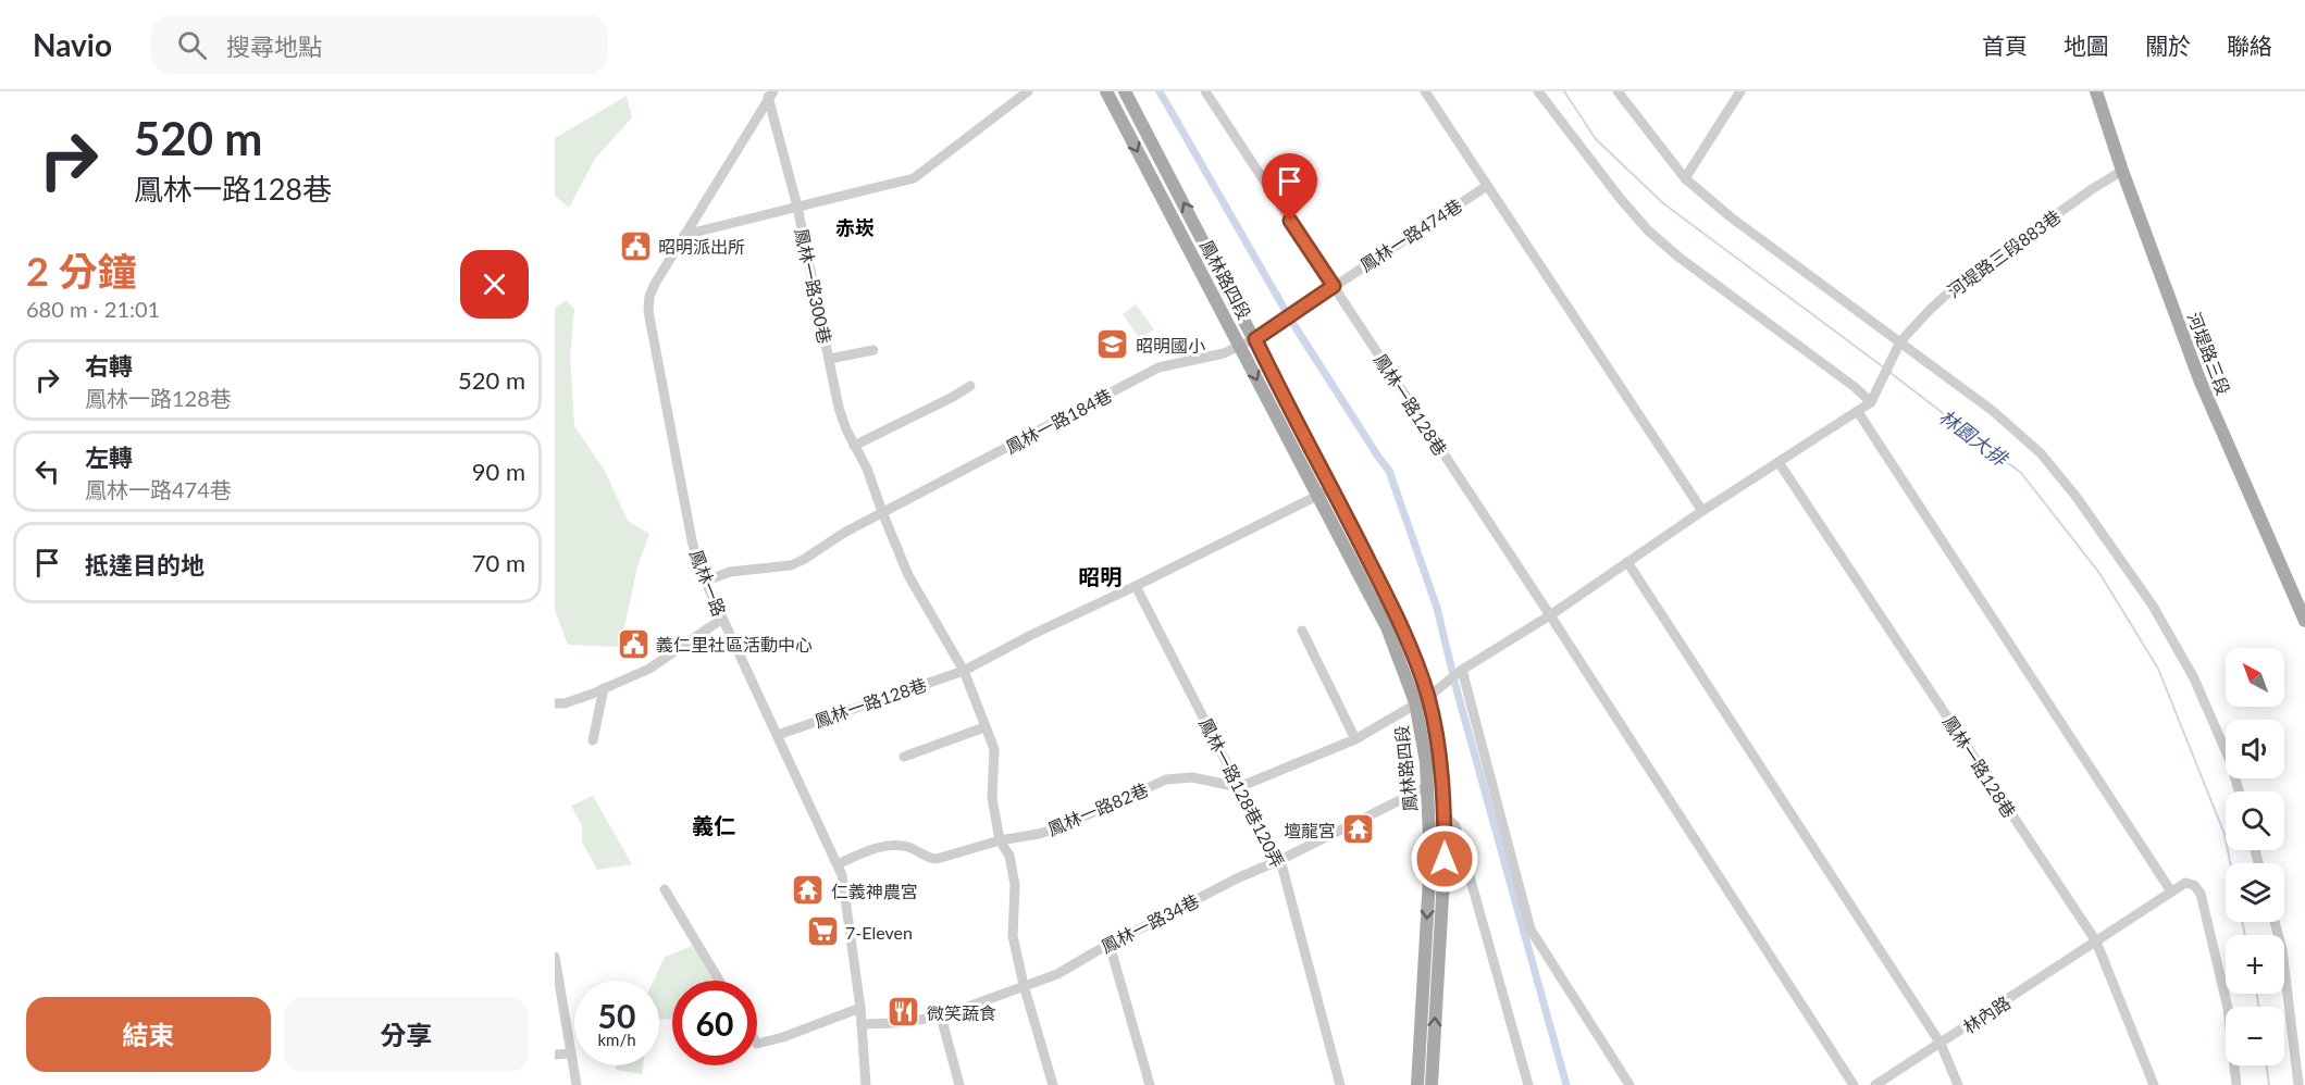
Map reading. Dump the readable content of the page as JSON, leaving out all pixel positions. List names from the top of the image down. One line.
{"streets":{"main road":["鳳林路四段","河堤路三段"],"street":["鳳林一路474巷","河堤路三段883巷","鳳林一路300巷","鳳林一路128巷","鳳林一路184巷","鳳林一路","鳳林一路128巷120弄","鳳林一路82巷","鳳林一路34巷","林內路"]},"crossings":[["鳳林一路474巷","鳳林一路128巷"],["河堤路三段883巷","河堤路三段"],["鳳林路四段","鳳林一路128巷"],["鳳林路四段","鳳林一路184巷"],["鳳林路四段","鳳林一路34巷"],["鳳林一路300巷","鳳林一路"],["鳳林一路128巷","鳳林一路"],["鳳林一路128巷","鳳林一路128巷120弄"],["鳳林一路128巷","林內路"],["鳳林一路184巷","鳳林一路"],["鳳林一路","鳳林一路82巷"],["鳳林一路","鳳林一路34巷"],["鳳林一路128巷120弄","鳳林一路82巷"],["鳳林一路128巷120弄","鳳林一路34巷"]],"districts":["赤崁","昭明","義仁"],"water":["林園大排"],"places":{"public building":["昭明派出所","義仁里社區活動中心"],"school or university":["昭明國小"],"temple":["壇龍宮","仁義神農宮"],"supermarket":["7-Eleven"],"restaurant":["微笑蔬食"]},"north":"top left","page":{"header":"Navio","search":"搜尋地點","nav":["首頁","地圖","關於","聯絡"],"turn":["520 m","鳳林一路128巷"],"heading":["2 分鐘","680 m · 21:01"],"list":[{"name":"右轉","note":"鳳林一路128巷","value":"520 m"},{"name":"左轉","note":"鳳林一路474巷","value":"90 m"},{"name":"抵達目的地","value":"70 m"}],"map_buttons":["+","−"],"speed":"50 km/h","limit":"60","buttons":["結束","分享"]}}
